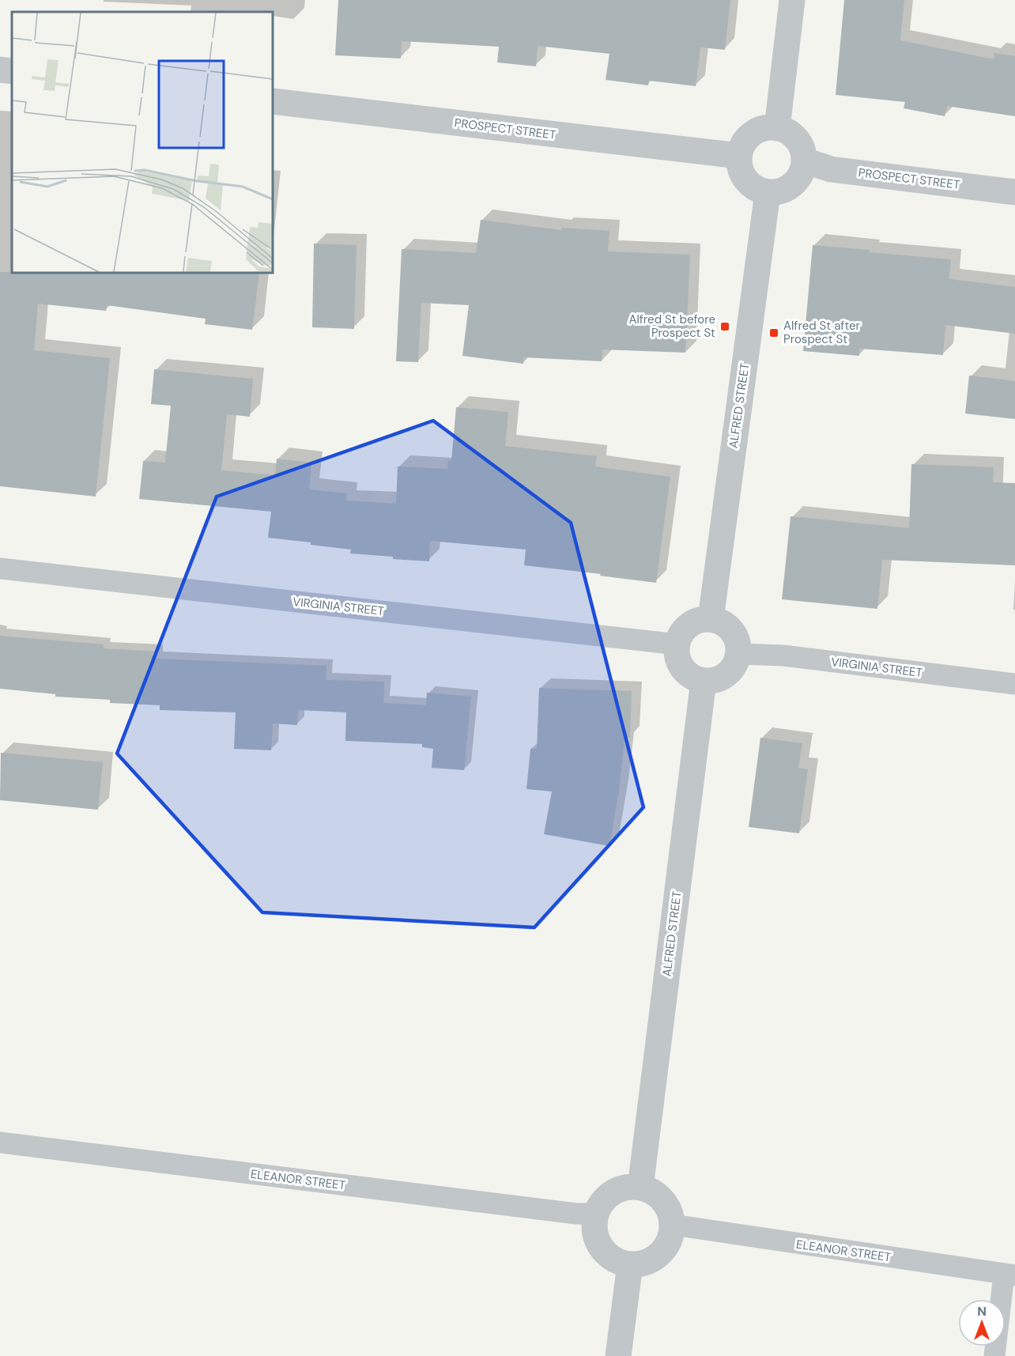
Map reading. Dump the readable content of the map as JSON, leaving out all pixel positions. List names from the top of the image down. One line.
{"streets":{"street":["PROSPECT STREET","ALFRED STREET","VIRGINIA STREET","ELEANOR STREET"]},"crossings":[["PROSPECT STREET","ALFRED STREET"],["ALFRED STREET","VIRGINIA STREET"],["ALFRED STREET","ELEANOR STREET"]],"places":{"transit":["Alfred St before Prospect St","Alfred St after Prospect St"]},"north":"top"}
